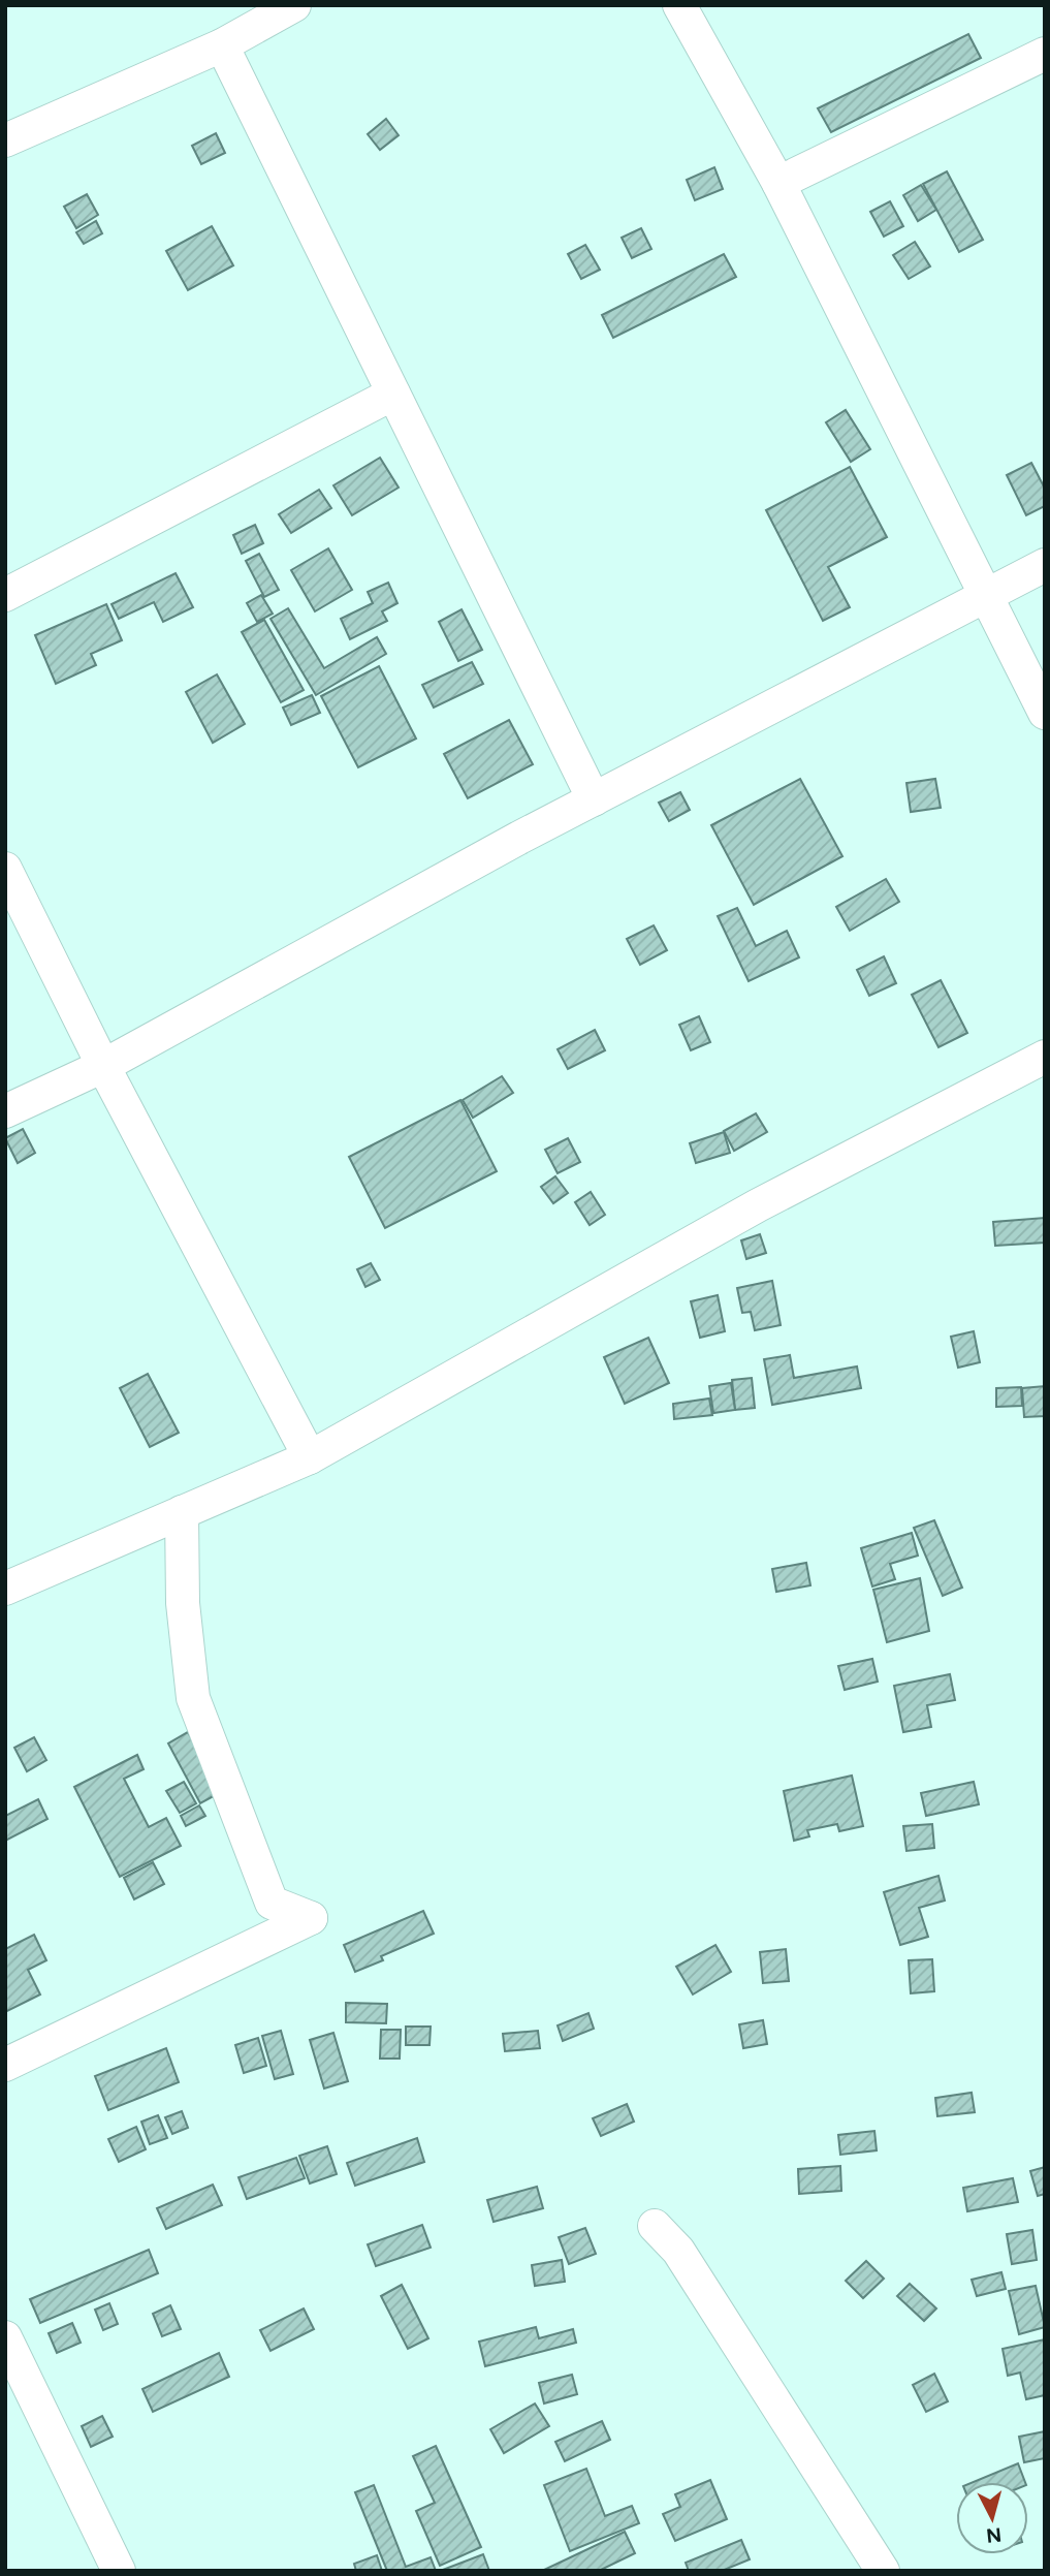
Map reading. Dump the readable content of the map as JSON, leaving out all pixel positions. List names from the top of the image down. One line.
{"north":"bottom"}
